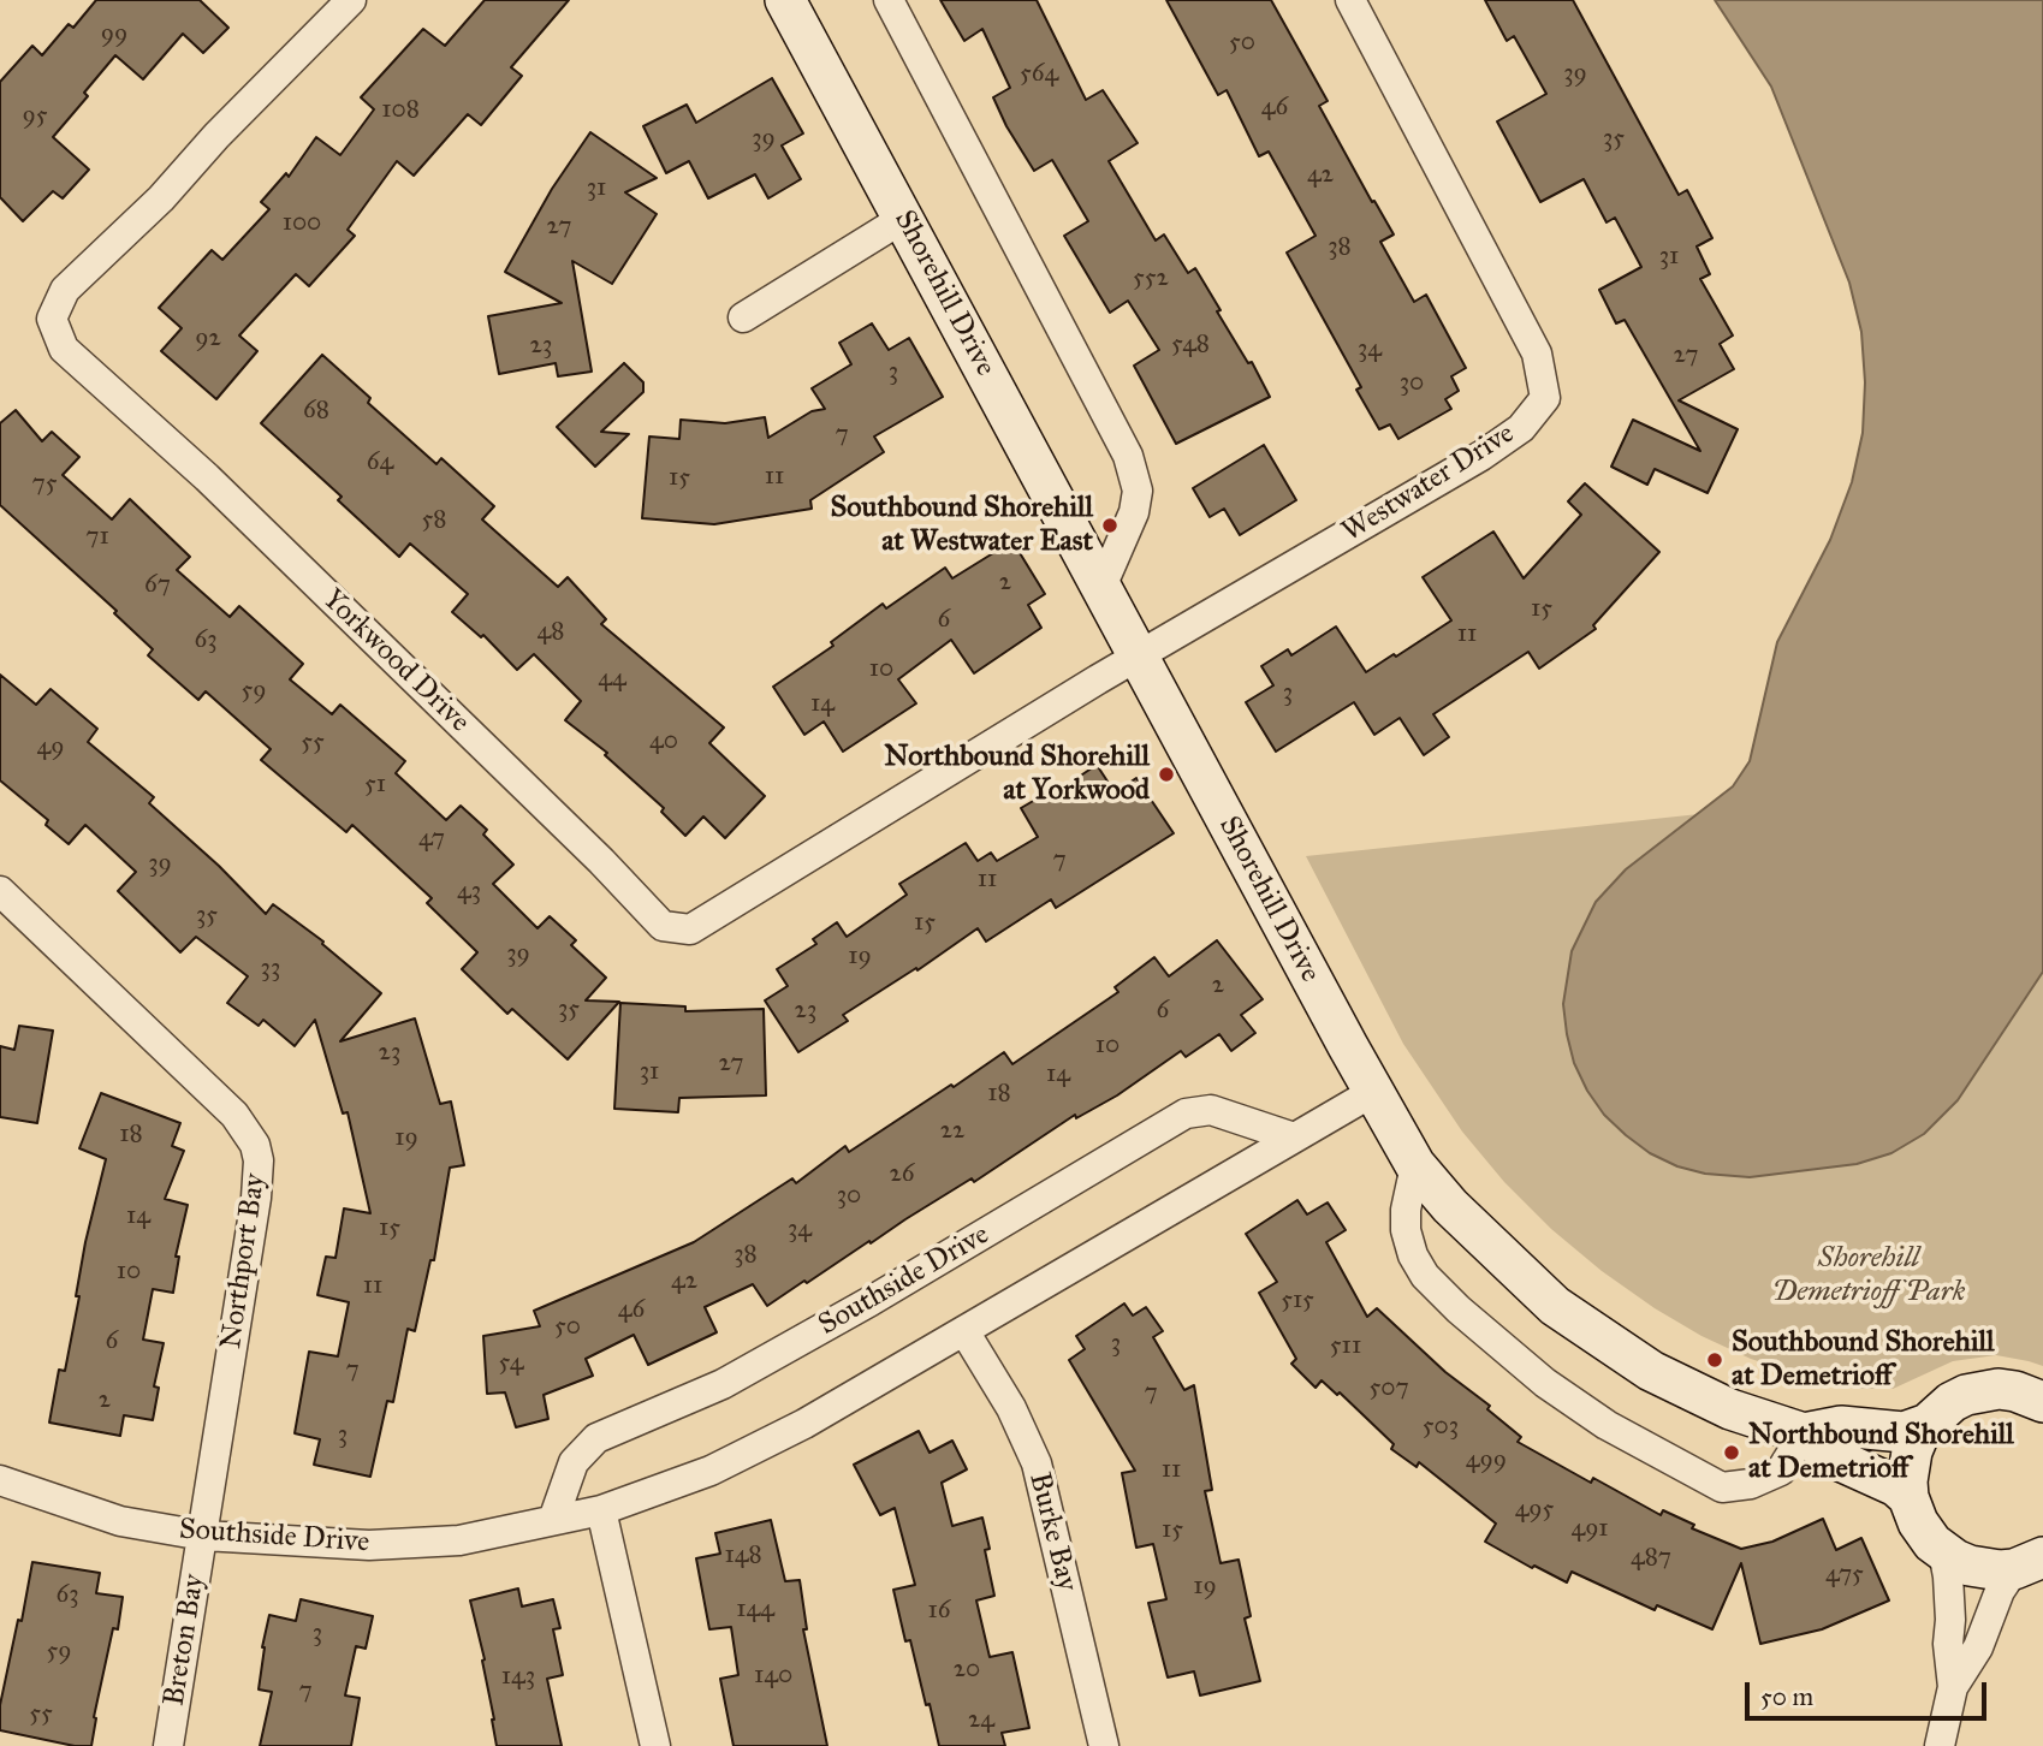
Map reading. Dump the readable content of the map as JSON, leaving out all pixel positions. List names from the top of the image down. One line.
{"streets":{"street":["Shorehill Drive","Westwater Drive","Yorkwood Drive","Northport Bay","Southside Drive","Burke Bay","Breton Bay"]},"crossings":[["Shorehill Drive","Westwater Drive"],["Shorehill Drive","Yorkwood Drive"],["Shorehill Drive","Southside Drive"],["Westwater Drive","Yorkwood Drive"],["Northport Bay","Southside Drive"],["Northport Bay","Breton Bay"],["Southside Drive","Burke Bay"],["Southside Drive","Breton Bay"]],"parks":["Shorehill Demetrioff Park"],"places":["Southbound Shorehill at Westwater East","Northbound Shorehill at Yorkwood","Southbound Shorehill at Demetrioff","Northbound Shorehill at Demetrioff"],"house_numbers":["99","50","564","39","46","108","95","39","35","42","31","100","27","38","31","552","92","548","23","34","27","3","30","68","7","64","11","15","75","58","71","2","67","15","6","48","11","63","10","44","59","3","14","40","55","49","51","47","7","39","11","43","35","15","39","19","33","2","35","23","6","10","23","27","31","14","18","22","18","19","26","30","14","15","34","38","10","42","11","515","46","50","6","3","511","54","7","507","7","2","503","3","499","11","495","491","15","148","487","475","19","63","144","16","3","59","20","140","143","7","55","24"],"scale_bar":"50 m"}
